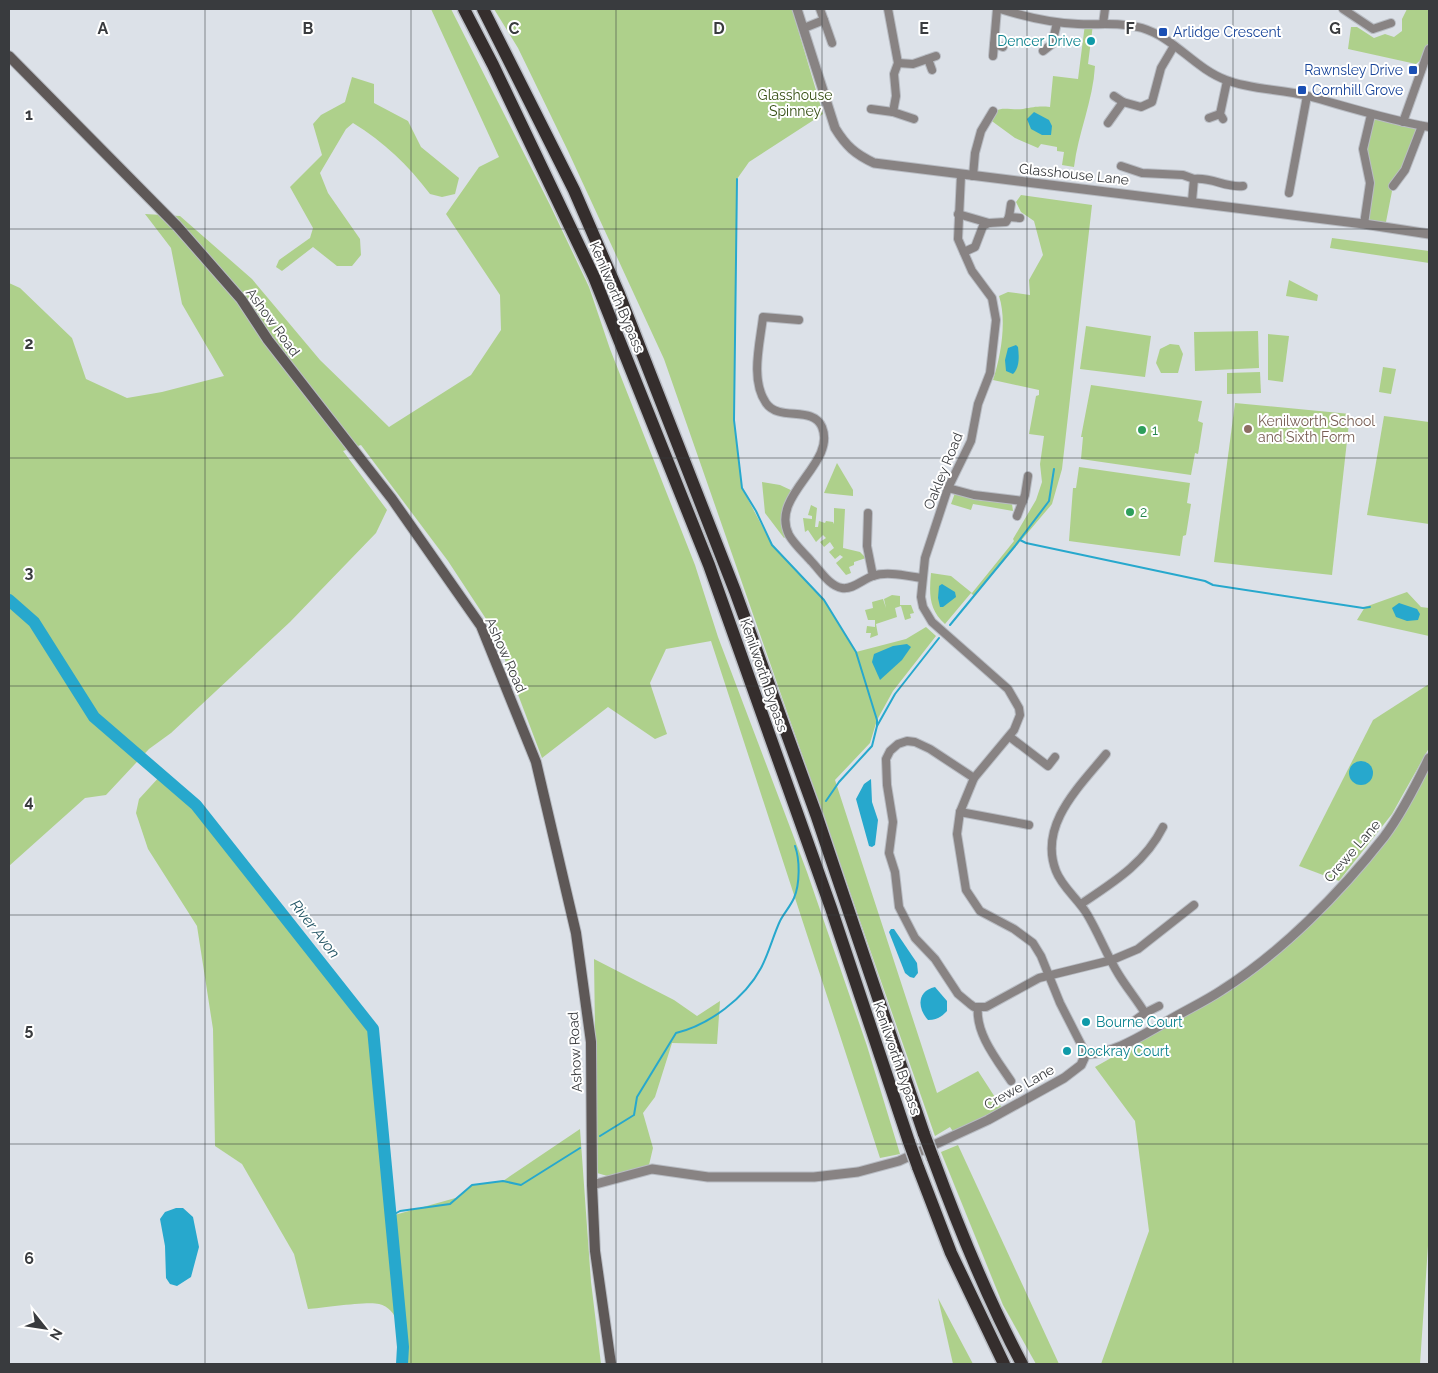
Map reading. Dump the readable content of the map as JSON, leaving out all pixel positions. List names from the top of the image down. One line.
{"streets":{"highway":["Kenilworth Bypass"],"main road":["Ashow Road"],"street":["Glasshouse Lane","Oakley Road","Crewe Lane"]},"crossings":[["Ashow Road","Crewe Lane"]],"water":["River Avon"],"parks":["Glasshouse Spinney"],"places":{"transit":["Arlidge Crescent","Rawnsley Drive","Cornhill Grove"],"other":["Dencer Drive","Kenilworth School and Sixth Form","1","2","Bourne Court","Dockray Court"]},"north":"bottom right","grid":{"columns":["A","B","C","D","E","F","G"],"rows":["1","2","3","4","5","6"]}}
